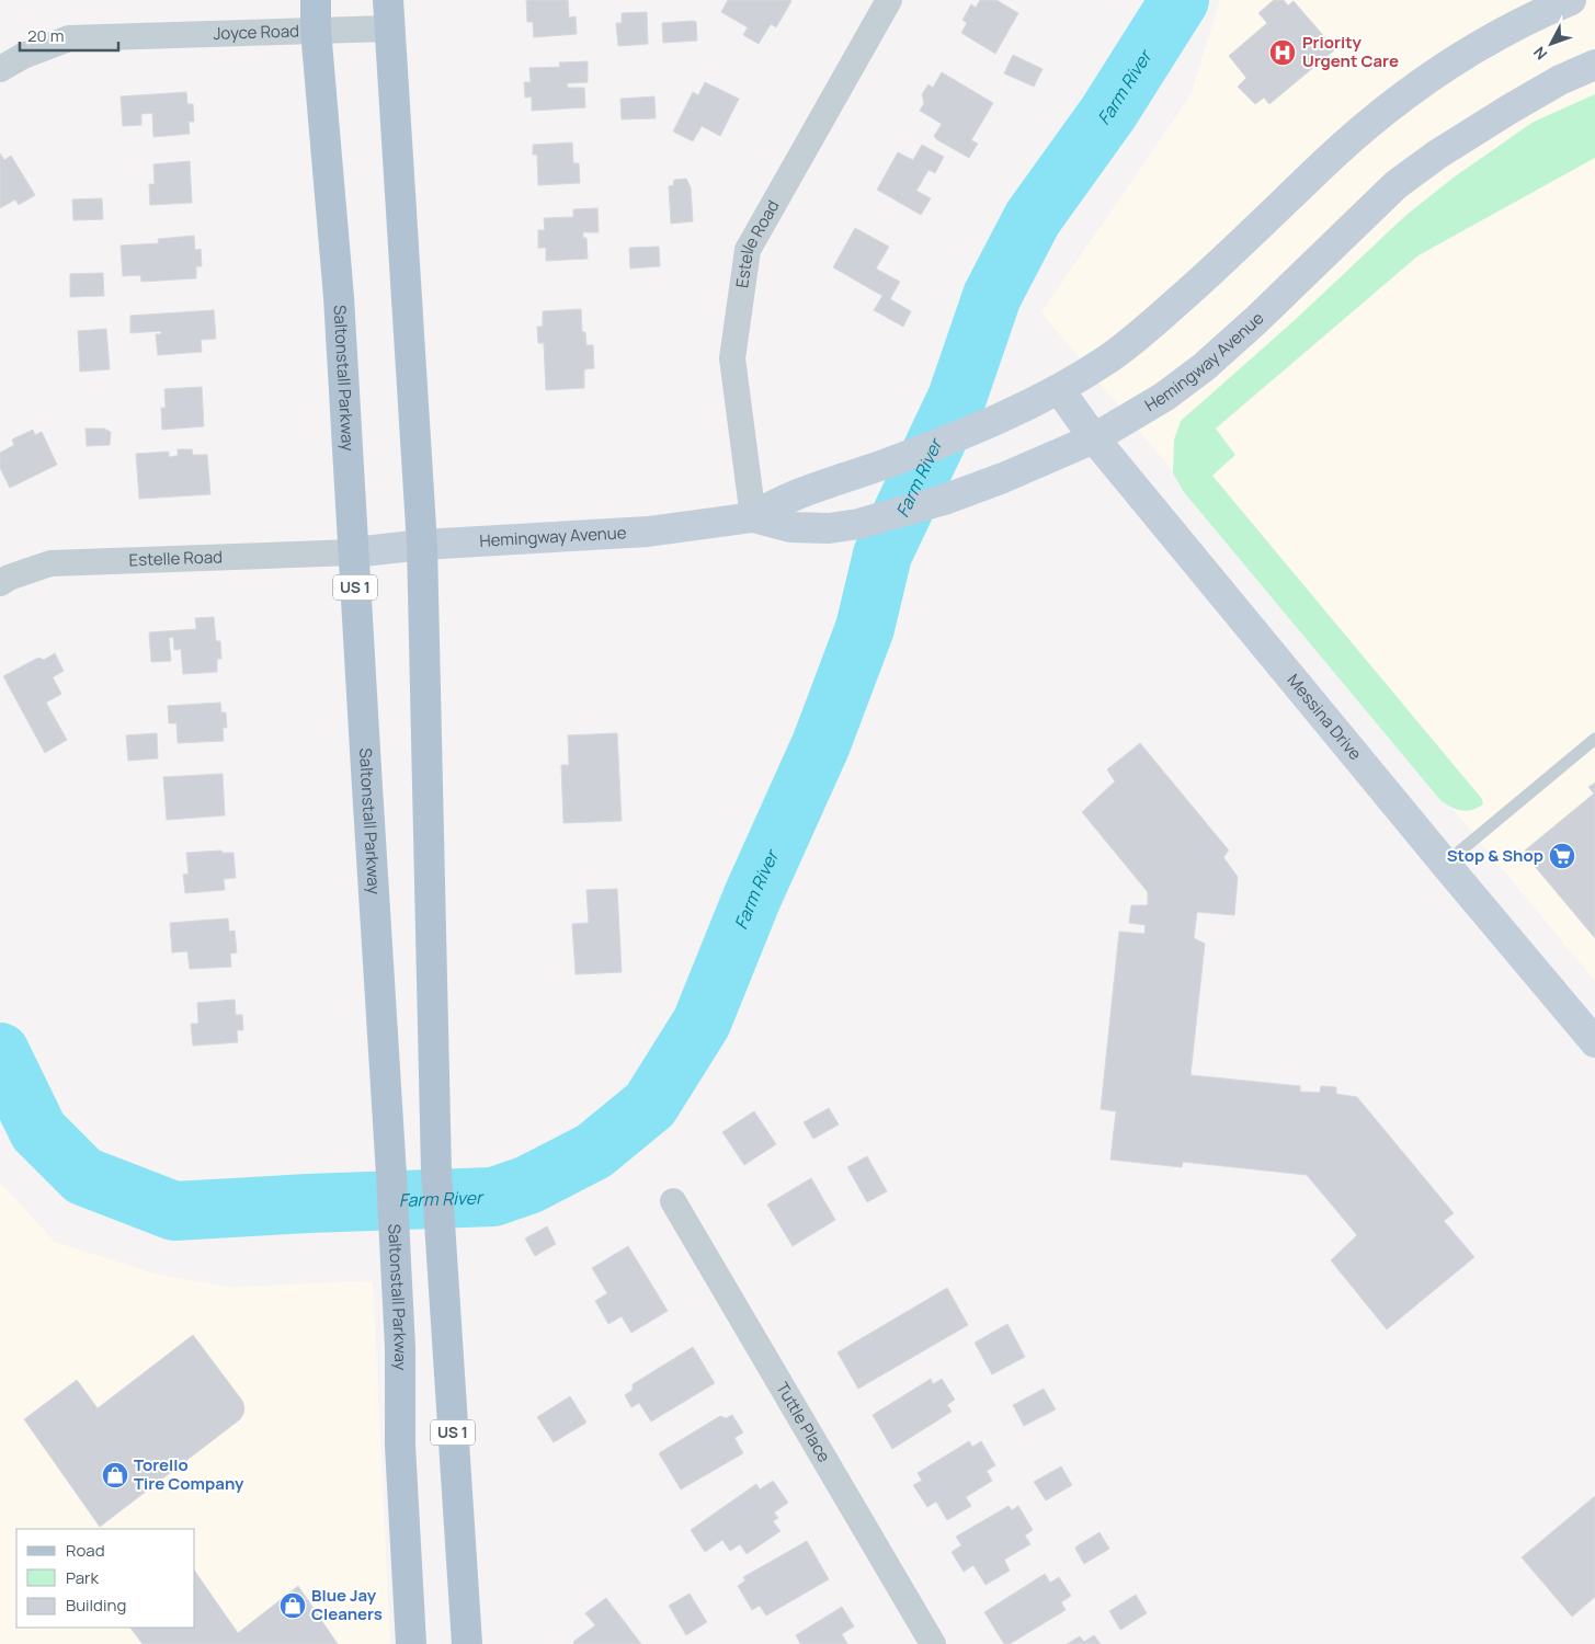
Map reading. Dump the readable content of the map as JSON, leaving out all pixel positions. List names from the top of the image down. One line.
{"streets":{"main road":["Hemingway Avenue","Saltonstall Parkway","US 1","Messina Drive"],"street":["Joyce Road","Estelle Road","Tuttle Place"]},"crossings":[["Joyce Road","Saltonstall Parkway"],["Joyce Road","US 1"],["Estelle Road","Hemingway Avenue"],["Estelle Road","Saltonstall Parkway"],["Hemingway Avenue","Saltonstall Parkway"],["Hemingway Avenue","US 1"],["Hemingway Avenue","Messina Drive"]],"water":["Farm River"],"places":{"hospital":["Priority Urgent Care"],"supermarket":["Stop & Shop"],"shop":["Torello Tire Company","Blue Jay Cleaners"]},"legend":["Road","Park","Building"],"scale_bar":"20 m","north":"bottom left"}
